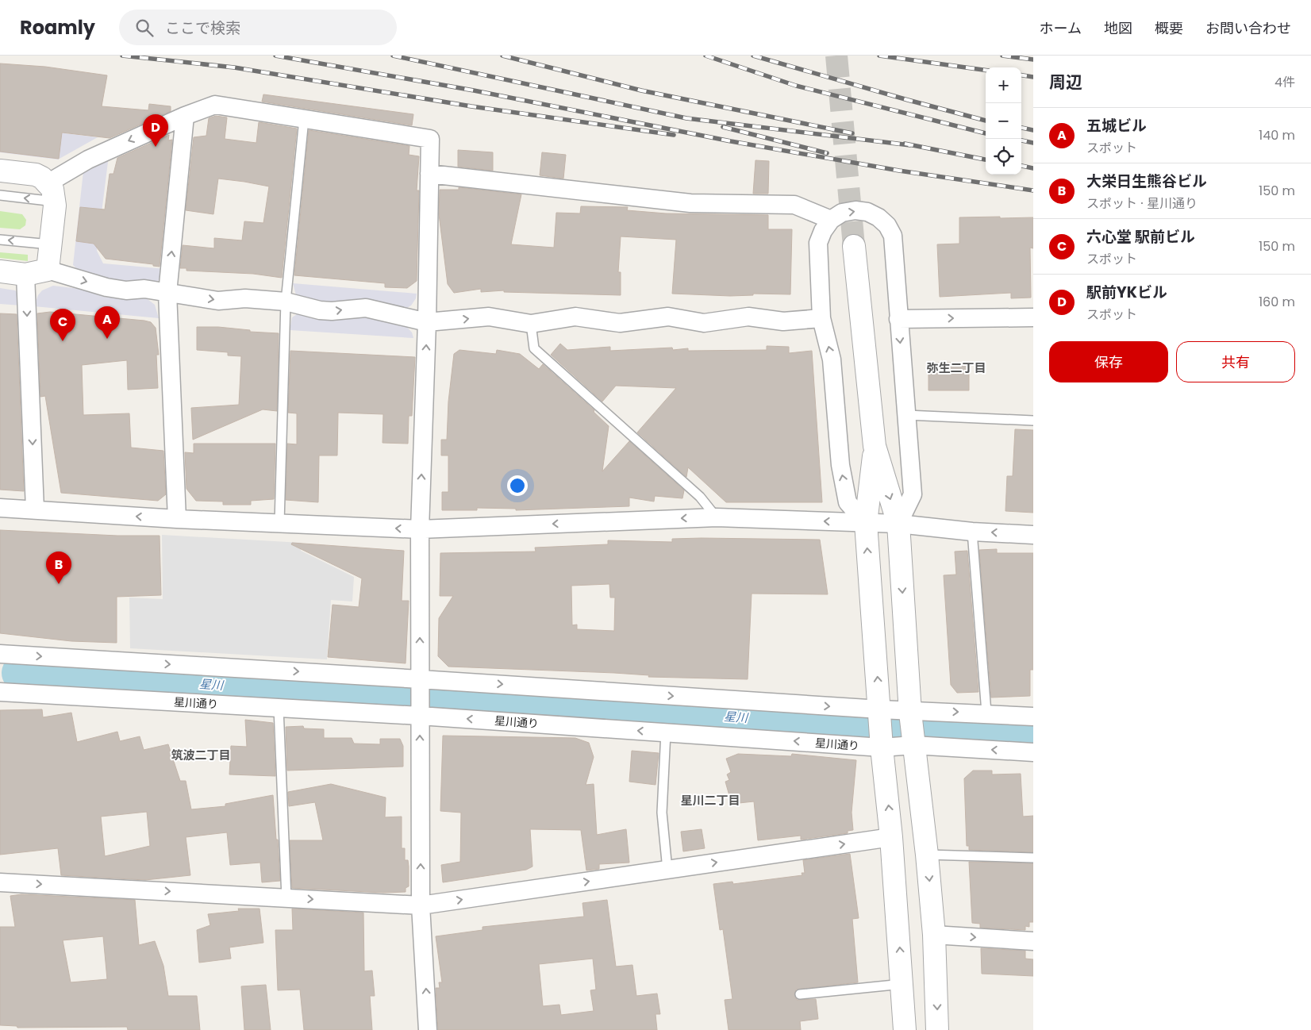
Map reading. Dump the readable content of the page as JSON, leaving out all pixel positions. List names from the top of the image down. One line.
{"streets":{"street":["星川通り"]},"districts":["弥生二丁目","筑波二丁目","星川二丁目"],"water":["星川"],"page":{"header":"Roamly","search":"ここで検索","nav":["ホーム","地図","概要","お問い合わせ"],"heading":["周辺","4件"],"map_buttons":["+","−"],"list":[{"mark":"A","name":"五城ビル","note":"スポット","value":"140 m"},{"mark":"B","name":"大栄日生熊谷ビル","note":"スポット · 星川通り","value":"150 m"},{"mark":"C","name":"六心堂 駅前ビル","note":"スポット","value":"150 m"},{"mark":"D","name":"駅前YKビル","note":"スポット","value":"160 m"}],"pins":["D","A","C","B"],"buttons":["保存","共有"]}}
